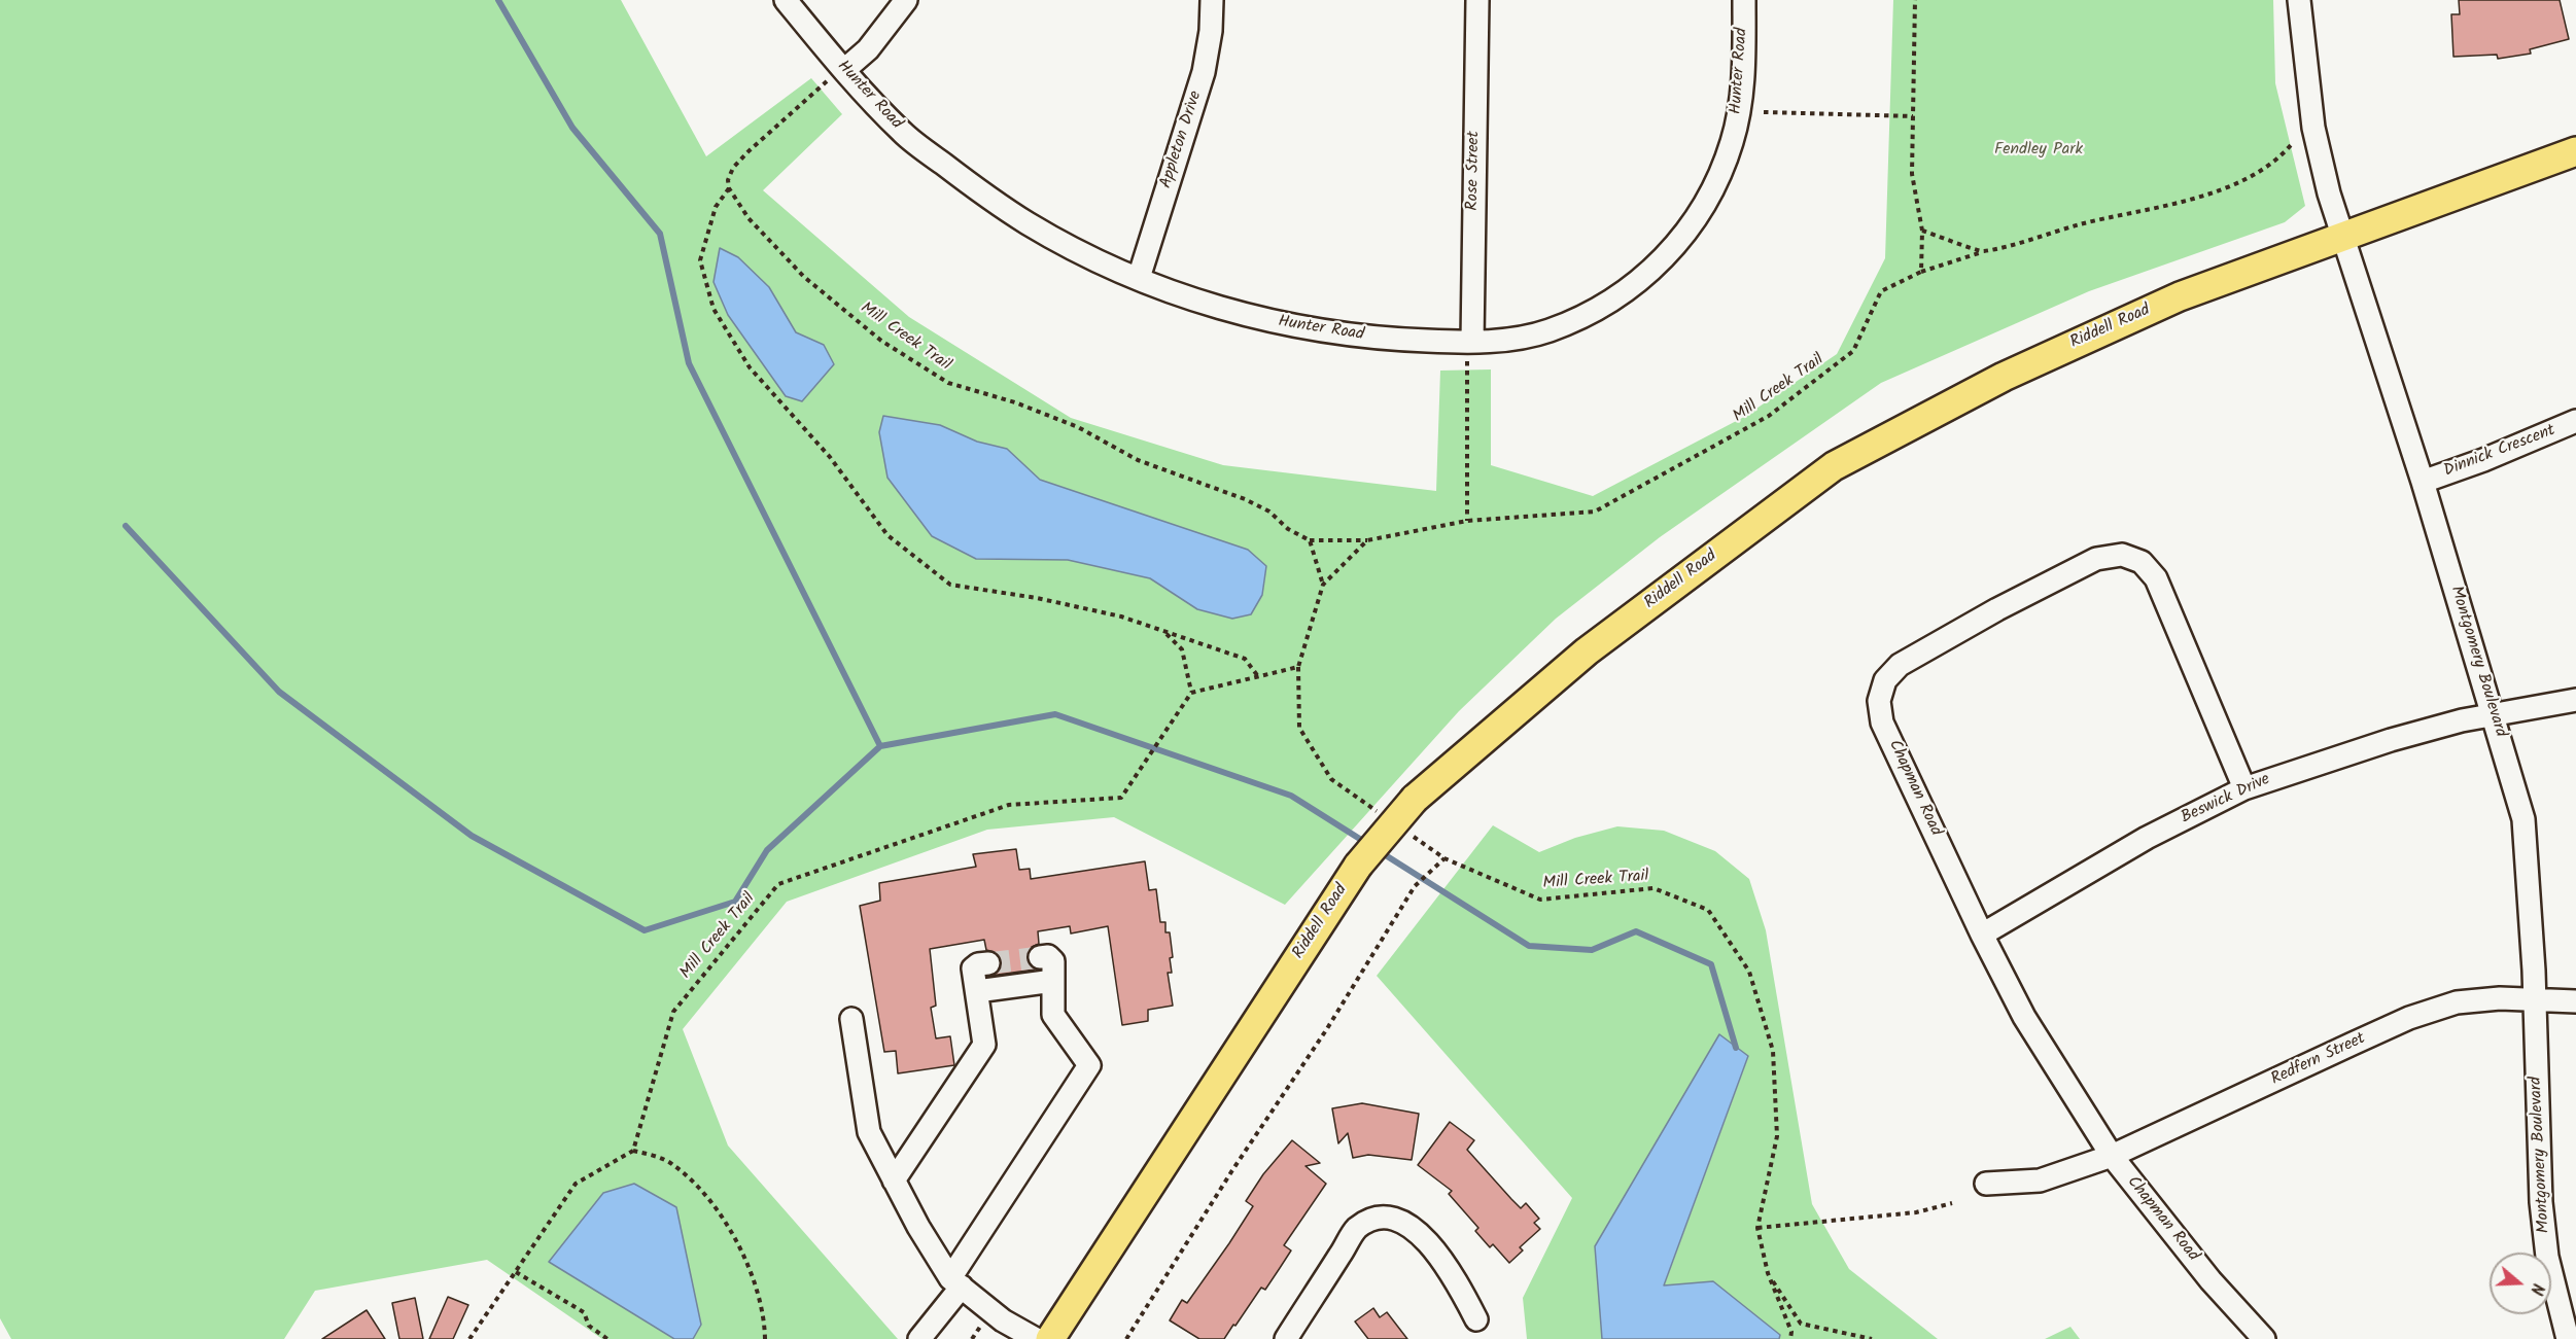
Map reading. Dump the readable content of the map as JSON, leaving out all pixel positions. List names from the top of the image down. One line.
{"streets":{"main road":["Riddell Road"],"street":["Hunter Road","Appleton Drive","Rose Street","Dinnick Crescent","Montgomery Boulevard","Chapman Road","Beswick Drive","Redfern Street"],"path":["Mill Creek Trail"]},"crossings":[["Hunter Road","Appleton Drive"],["Hunter Road","Rose Street"],["Riddell Road","Montgomery Boulevard"],["Dinnick Crescent","Montgomery Boulevard"],["Montgomery Boulevard","Beswick Drive"],["Montgomery Boulevard","Redfern Street"],["Chapman Road","Beswick Drive"],["Chapman Road","Redfern Street"]],"parks":["Fendley Park"],"north":"right"}
